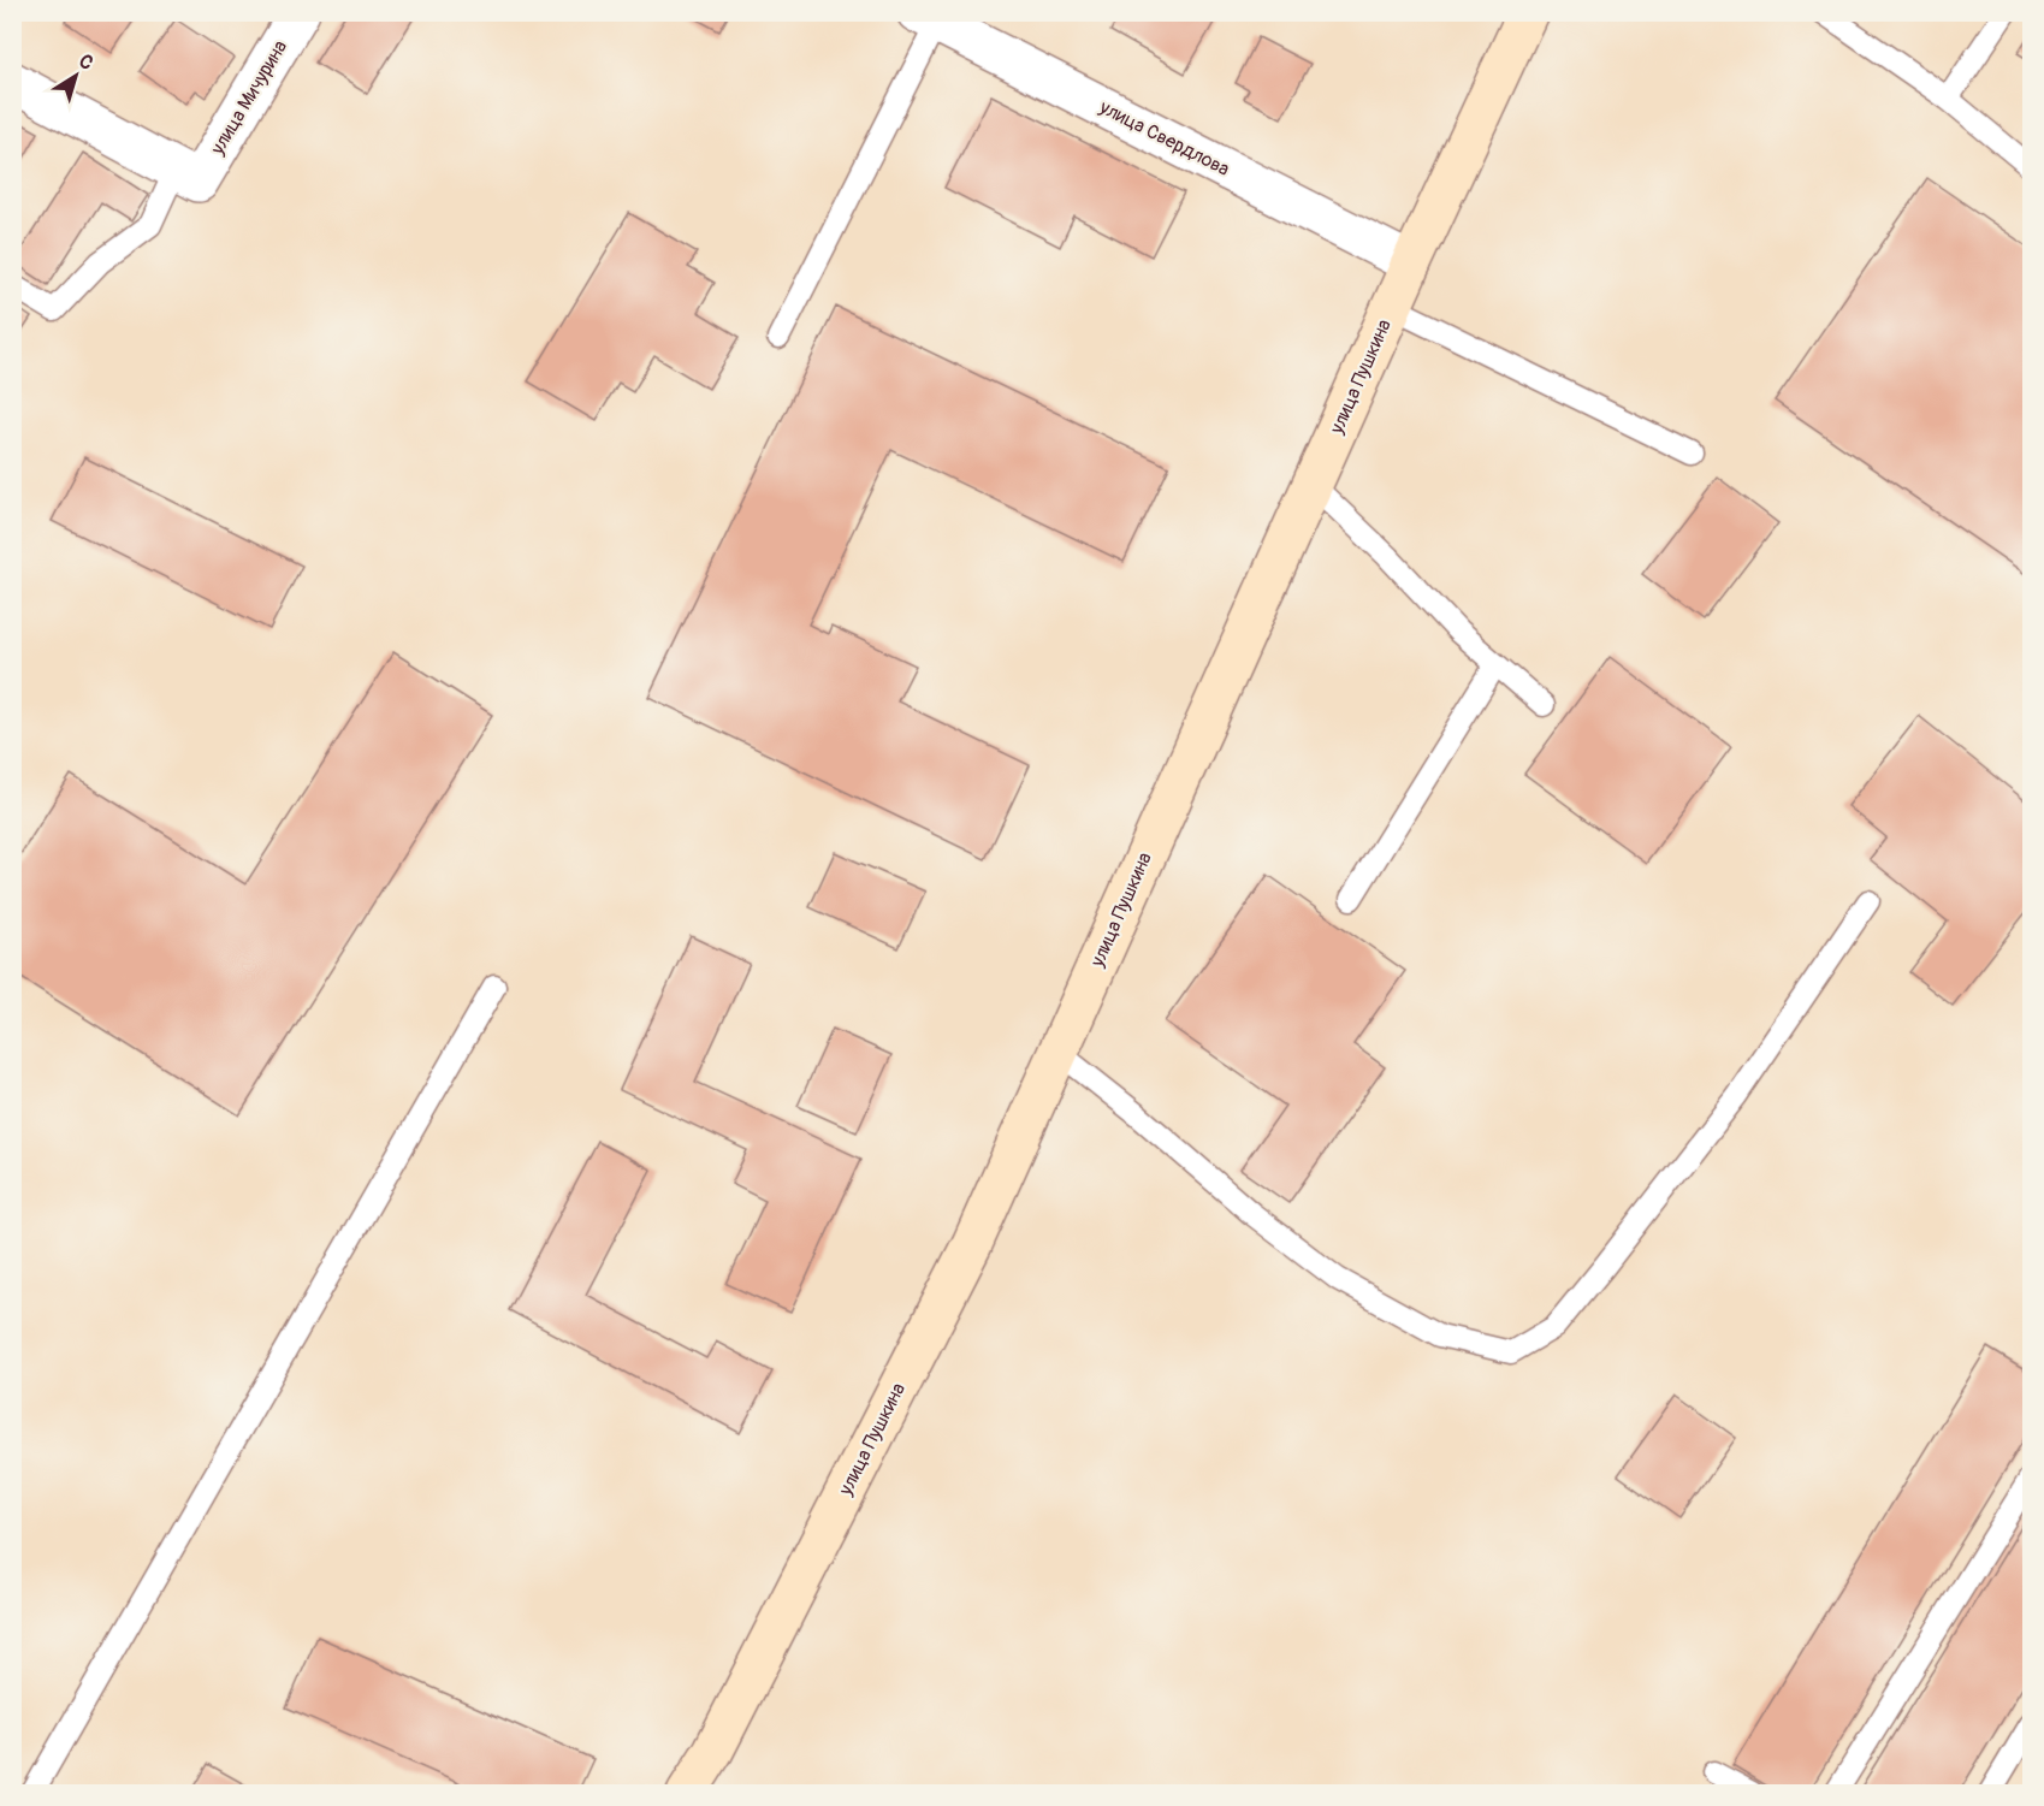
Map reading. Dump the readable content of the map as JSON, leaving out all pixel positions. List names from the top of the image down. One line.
{"streets":{"street":["улица Мичурина","улица Свердлова","улица Пушкина"]},"crossings":[["улица Свердлова","улица Пушкина"]],"north":"top right"}
